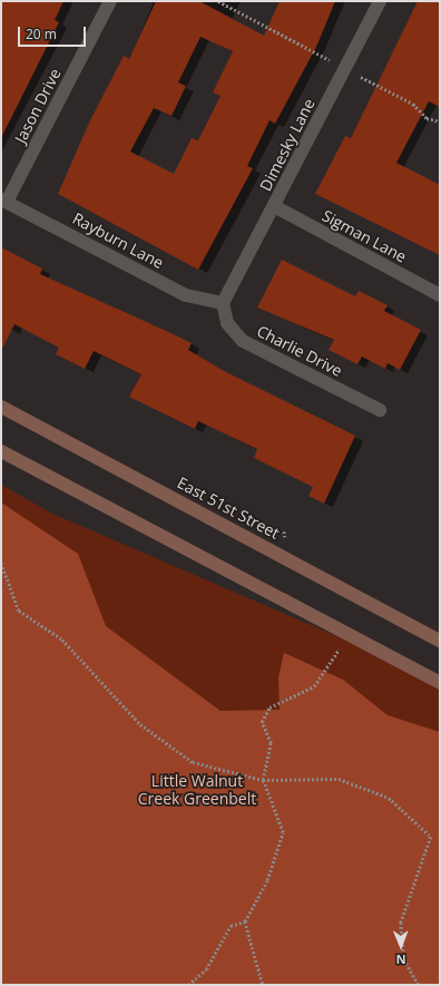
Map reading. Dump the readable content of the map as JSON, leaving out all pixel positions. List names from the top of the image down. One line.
{"streets":{"street":["Jason Drive","Dimesky Lane","Sigman Lane","Rayburn Lane","Charlie Drive","East 51st Street"]},"crossings":[["Jason Drive","Rayburn Lane"],["Dimesky Lane","Sigman Lane"],["Dimesky Lane","Rayburn Lane"],["Dimesky Lane","Charlie Drive"],["Rayburn Lane","Charlie Drive"]],"parks":["Little Walnut Creek Greenbelt"],"scale_bar":"20 m","north":"bottom"}
